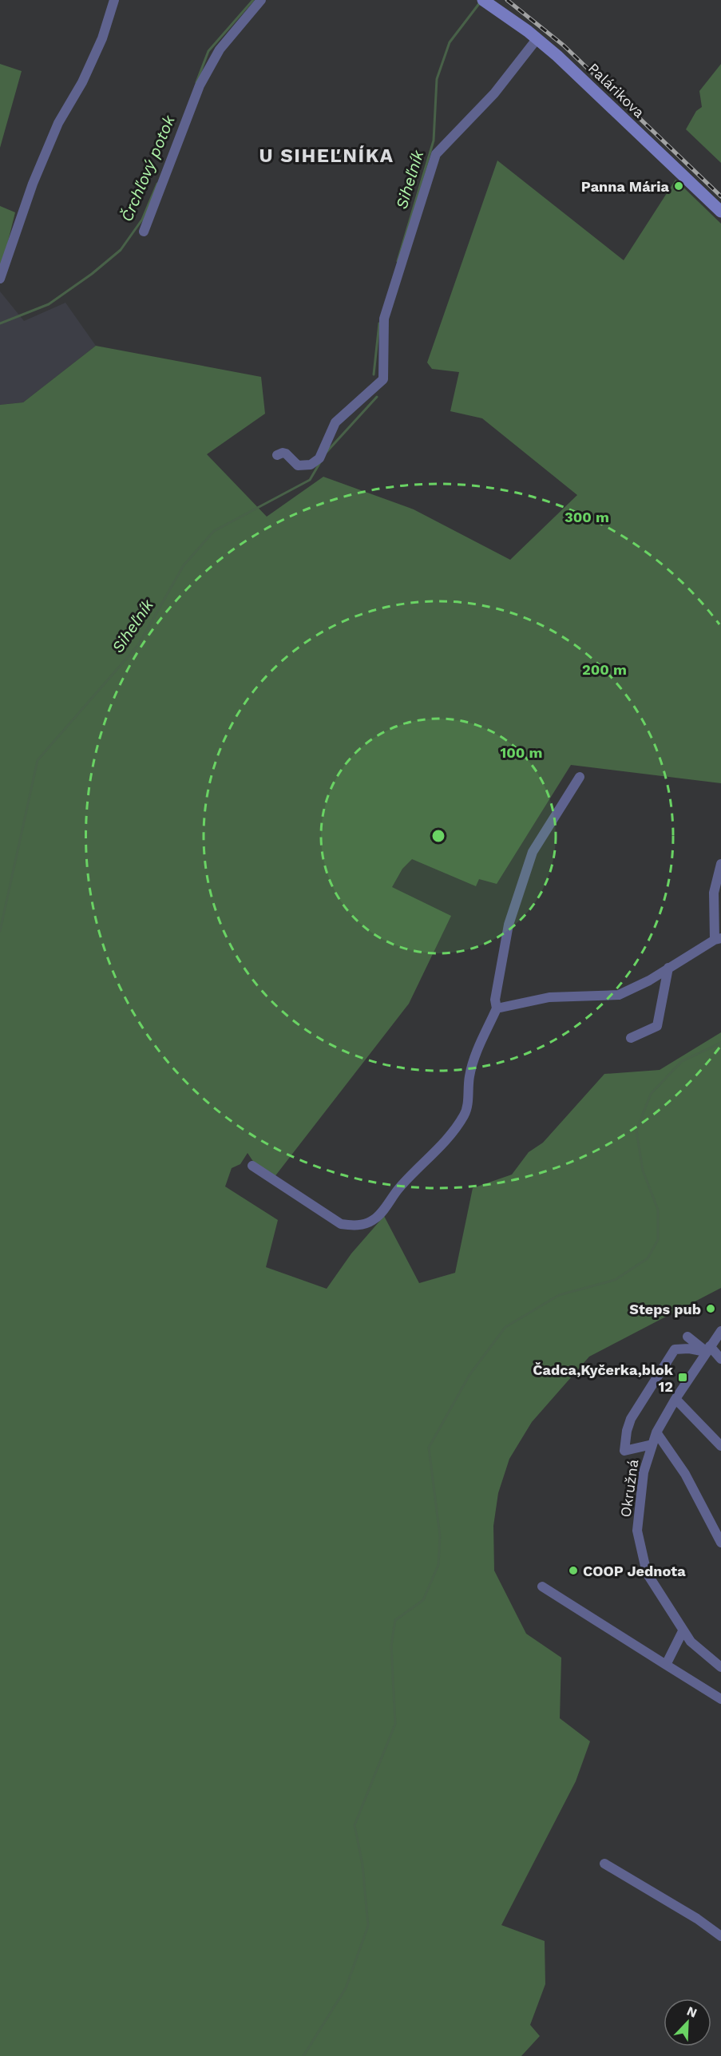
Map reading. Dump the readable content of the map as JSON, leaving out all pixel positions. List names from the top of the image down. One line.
{"streets":{"main road":["Palárikova"],"street":["Okružná"]},"districts":["U SIHEĽNÍKA"],"water":["Črchľový potok","Siheľník"],"places":{"other":["Panna Mária","Steps pub","COOP Jednota"],"transit":["Čadca,Kyčerka,blok 12"]},"north":"top right","rings":["300 m","200 m","100 m"]}
